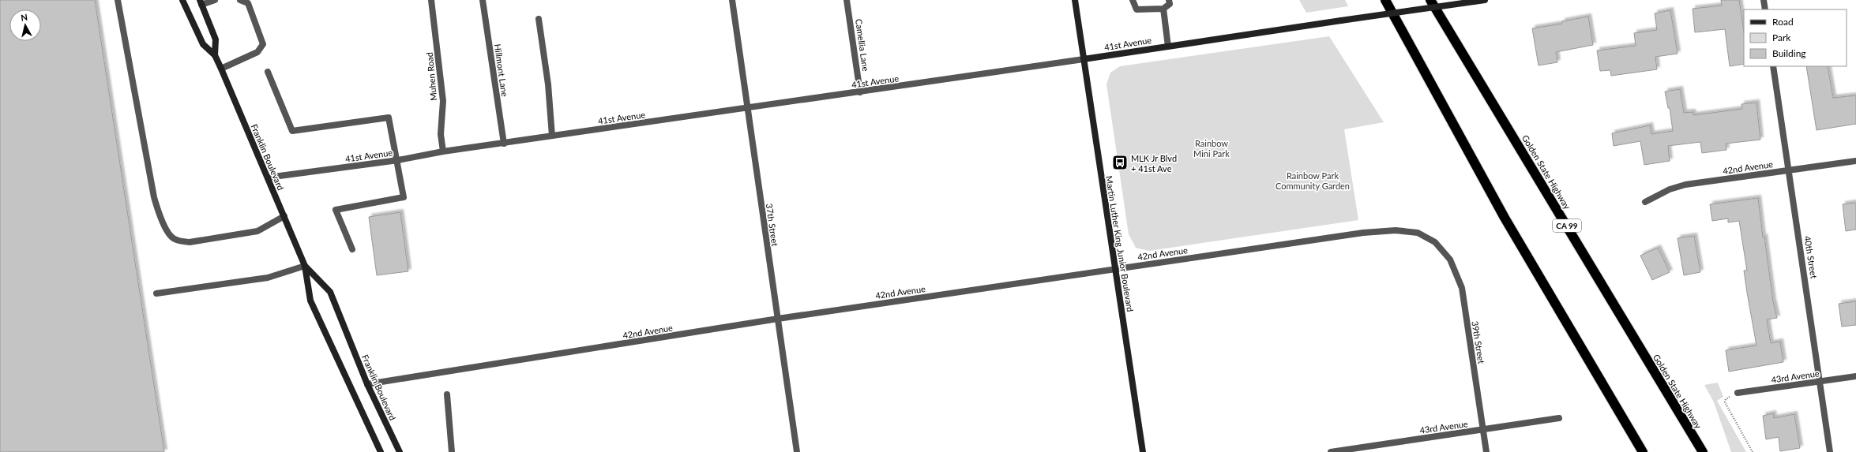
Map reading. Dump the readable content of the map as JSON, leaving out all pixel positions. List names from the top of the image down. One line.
{"streets":{"highway":["Golden State Highway","CA 99"],"street":["41st Avenue","Camellia Lane","Hillmont Lane","Muhen Road","Franklin Boulevard","42nd Avenue","37th Street","Martin Luther King Junior Boulevard","40th Street","39th Street","43rd Avenue"]},"crossings":[["41st Avenue","Camellia Lane"],["41st Avenue","Hillmont Lane"],["41st Avenue","Muhen Road"],["41st Avenue","Franklin Boulevard"],["41st Avenue","37th Street"],["41st Avenue","Martin Luther King Junior Boulevard"],["Franklin Boulevard","42nd Avenue"],["42nd Avenue","37th Street"],["42nd Avenue","Martin Luther King Junior Boulevard"],["42nd Avenue","40th Street"],["42nd Avenue","39th Street"],["40th Street","43rd Avenue"],["39th Street","43rd Avenue"]],"parks":["Rainbow Mini Park","Rainbow Park Community Garden"],"places":{"bus stop":["MLK Jr Blvd + 41st Ave"]},"legend":["Road","Park","Building"],"north":"top"}
